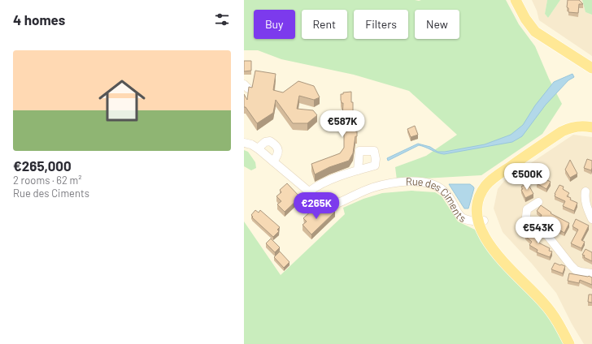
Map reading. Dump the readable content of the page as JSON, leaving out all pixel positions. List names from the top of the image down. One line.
{"streets":{"main road":["Rue des Ciments"]},"page":{"heading":"4 homes","chip":["Buy","Rent","Filters","New"],"list":[{"name":"€265,000","note":"2 rooms · 62 m² · Rue des Ciments"}],"price":["€587K","€500K","€265K","€543K"]}}
